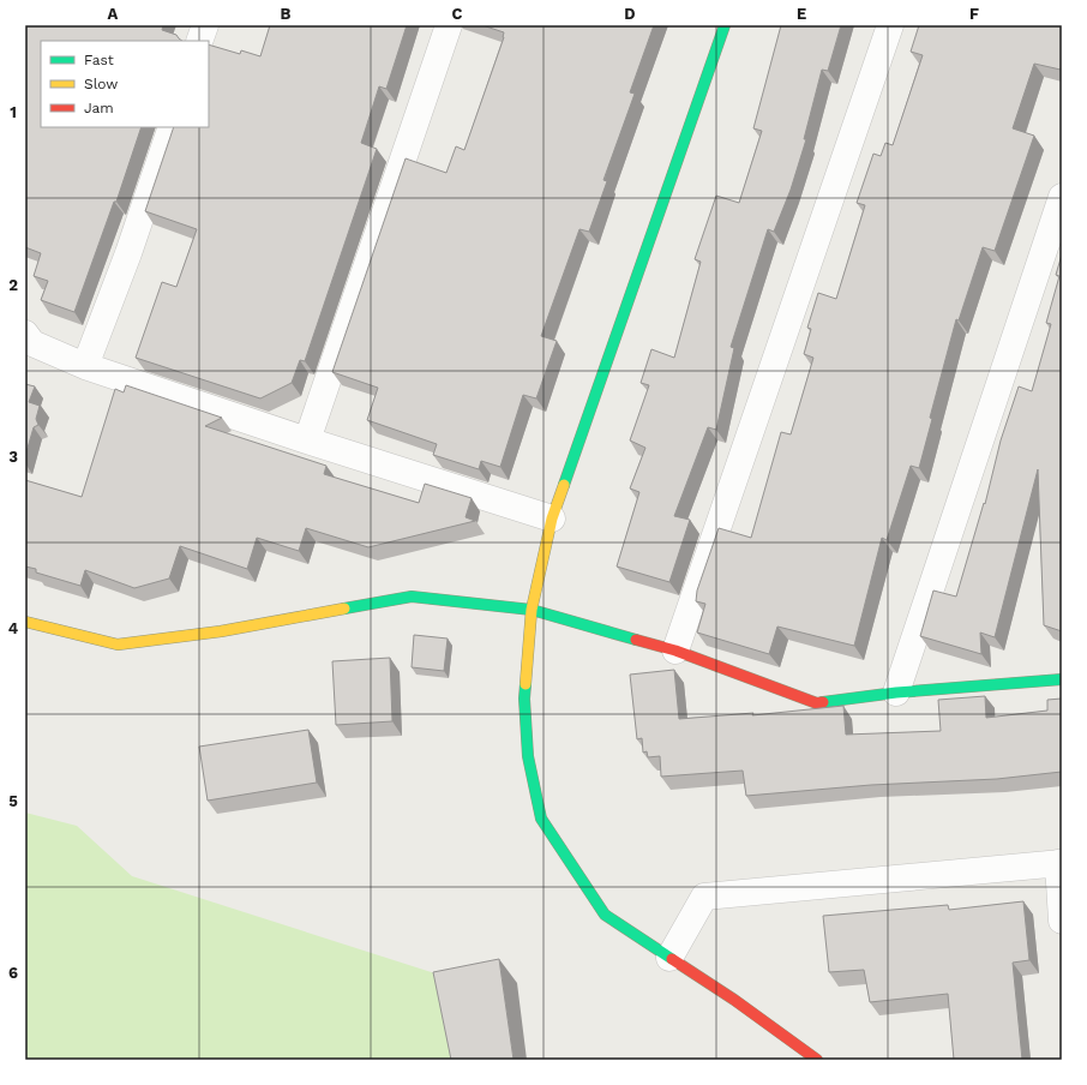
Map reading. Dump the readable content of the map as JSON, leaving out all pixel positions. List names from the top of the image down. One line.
{"legend":["Fast","Slow","Jam"],"grid":{"columns":["A","B","C","D","E","F"],"rows":["1","2","3","4","5","6"]}}
